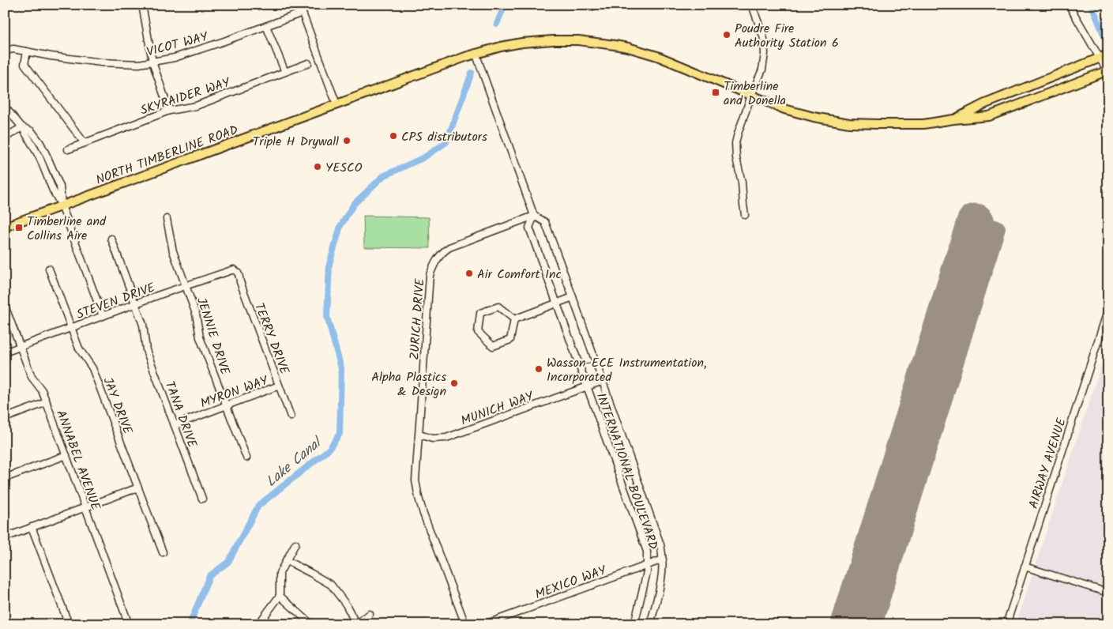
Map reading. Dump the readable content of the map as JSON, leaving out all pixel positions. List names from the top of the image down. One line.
{"streets":{"main road":["NORTH TIMBERLINE ROAD"],"street":["VICOT WAY","SKYRAIDER WAY","STEVEN DRIVE","ZURICH DRIVE","JENNIE DRIVE","TERRY DRIVE","MYRON WAY","JAY DRIVE","MUNICH WAY","TANA DRIVE","ANNABEL AVENUE","AIRWAY AVENUE","INTERNATIONAL BOULEVARD","MEXICO WAY"]},"crossings":[["NORTH TIMBERLINE ROAD","INTERNATIONAL BOULEVARD"],["STEVEN DRIVE","JENNIE DRIVE"],["STEVEN DRIVE","TERRY DRIVE"],["STEVEN DRIVE","JAY DRIVE"],["STEVEN DRIVE","TANA DRIVE"],["STEVEN DRIVE","ANNABEL AVENUE"],["ZURICH DRIVE","MUNICH WAY"],["ZURICH DRIVE","INTERNATIONAL BOULEVARD"],["JENNIE DRIVE","MYRON WAY"],["TERRY DRIVE","MYRON WAY"],["MYRON WAY","TANA DRIVE"],["MUNICH WAY","INTERNATIONAL BOULEVARD"],["INTERNATIONAL BOULEVARD","MEXICO WAY"]],"water":["Lake Canal"],"places":{"other":["Poudre Fire Authority Station 6","CPS distributors","Triple H Drywall","YESCO","Air Comfort Inc","Wasson-ECE Instrumentation, Incorporated","Alpha Plastics & Design"],"transit":["Timberline and Donella","Timberline and Collins Aire"]}}
